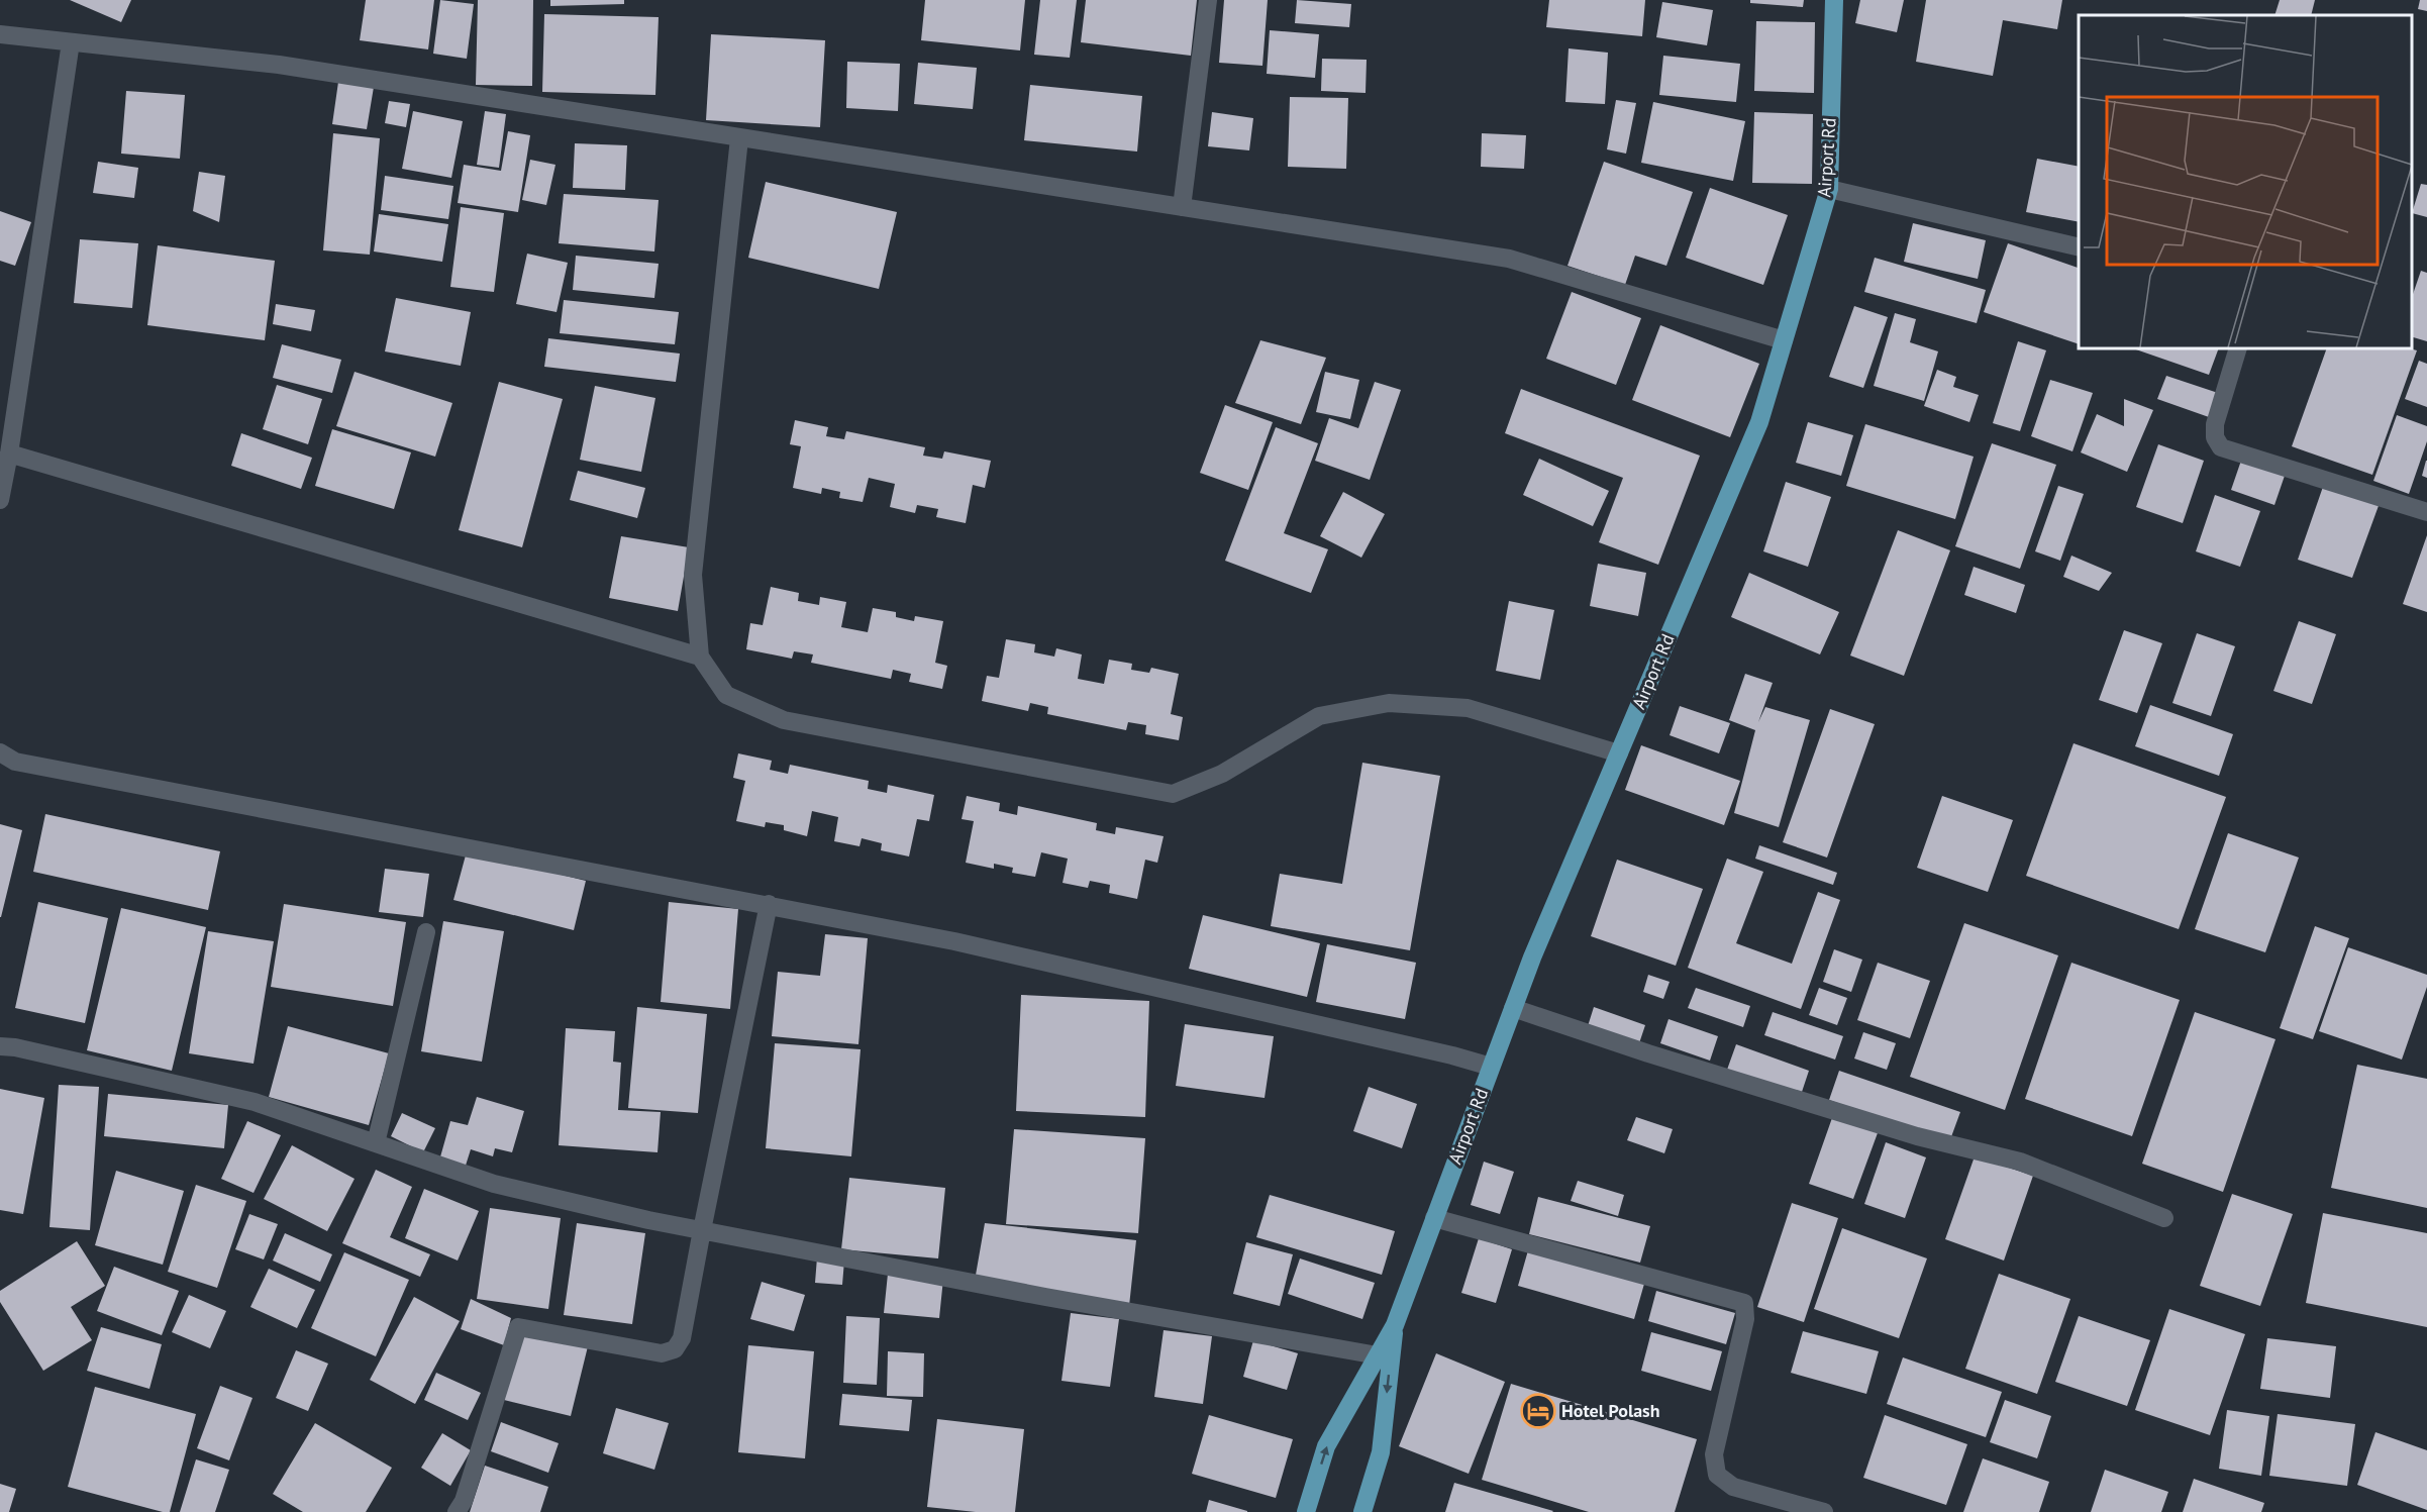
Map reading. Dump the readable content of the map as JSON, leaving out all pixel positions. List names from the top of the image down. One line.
{"streets":{"main road":["Airport Rd"]},"places":{"hotel":["Hotel Polash"]}}
